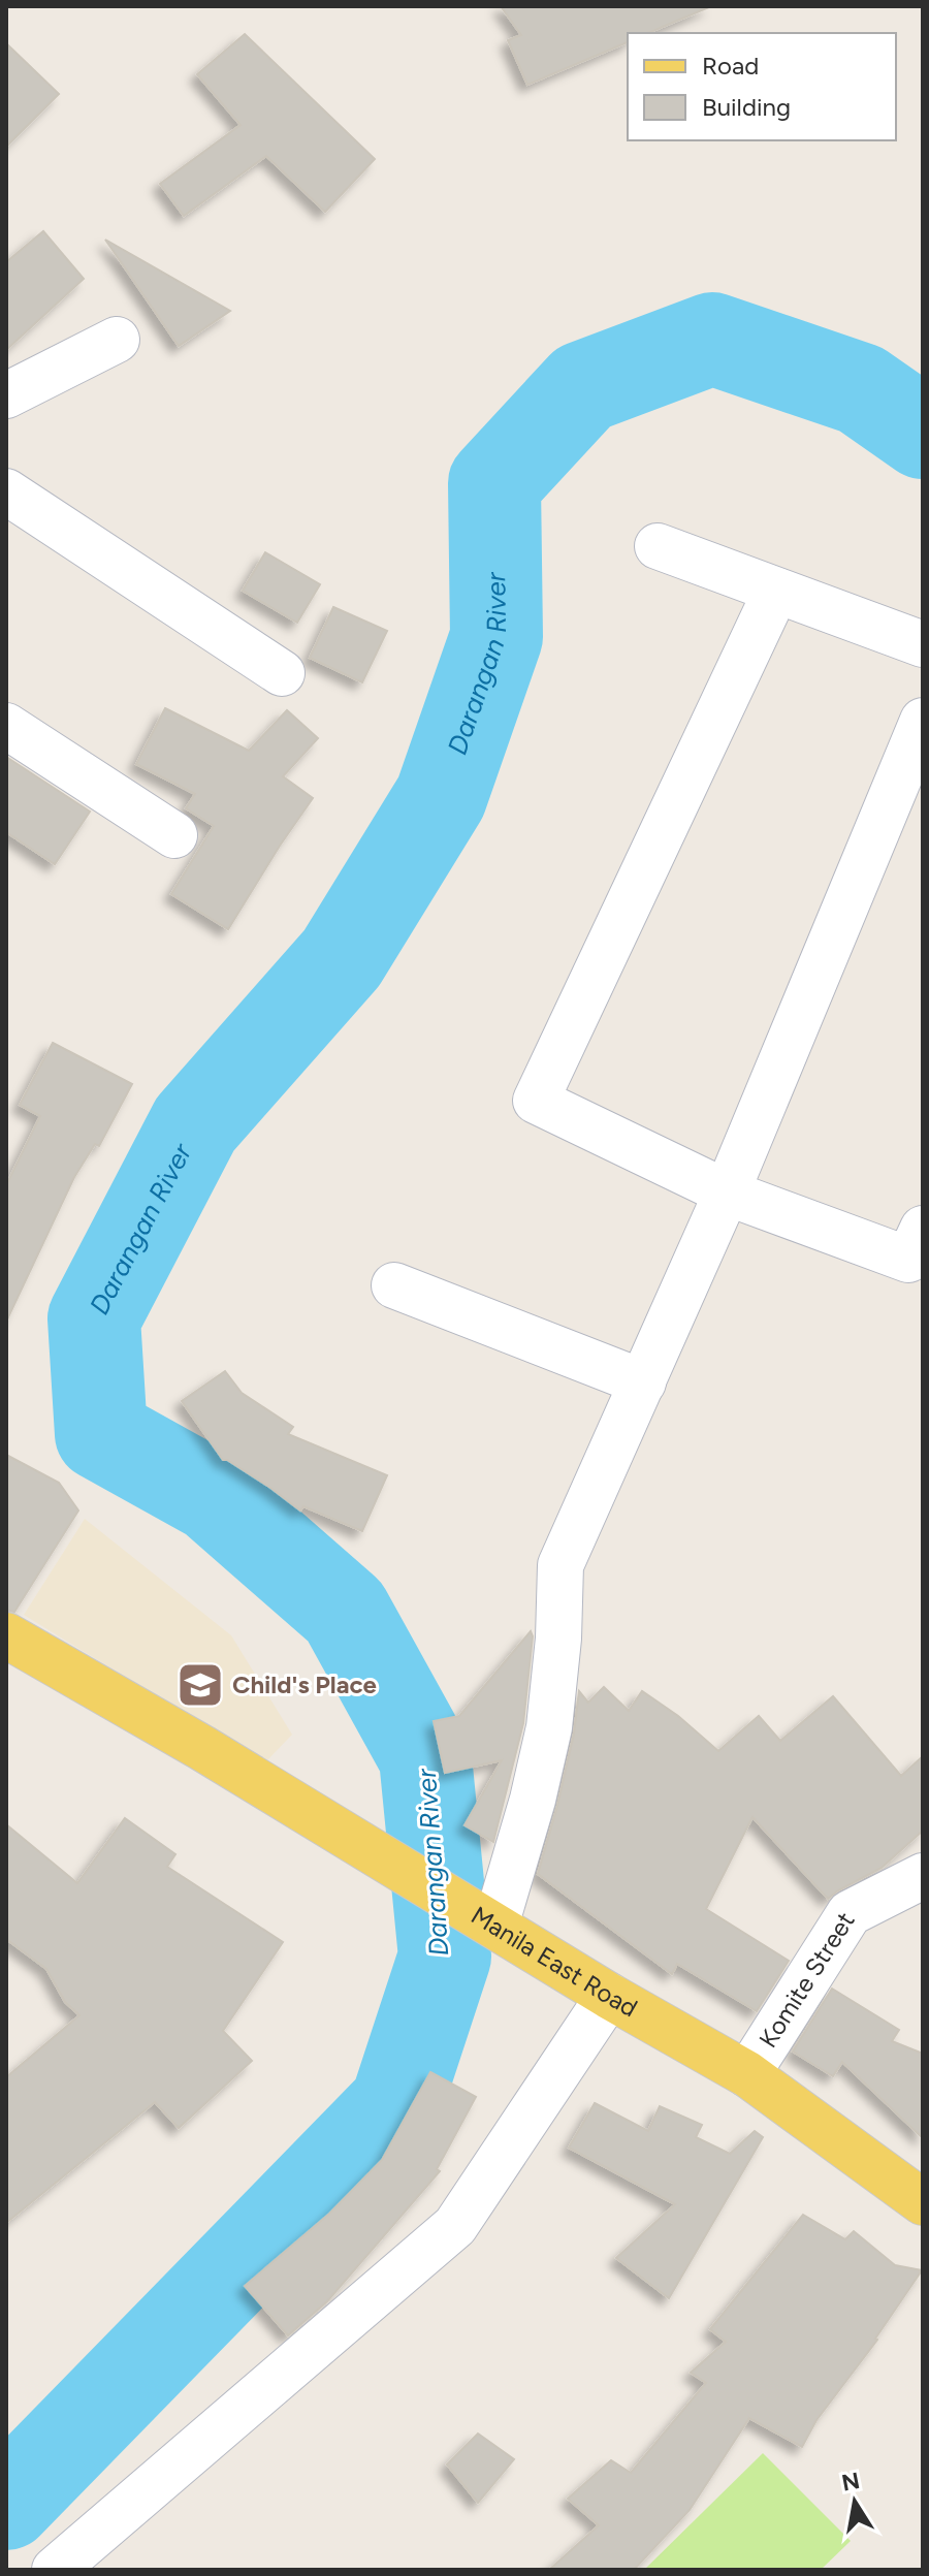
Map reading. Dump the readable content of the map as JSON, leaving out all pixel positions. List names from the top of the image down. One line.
{"streets":{"main road":["Manila East Road"],"street":["Komite Street"]},"crossings":[["Manila East Road","Komite Street"]],"water":["Darangan River"],"places":{"school or university":["Child's Place"]},"legend":["Road","Building"],"north":"top"}
